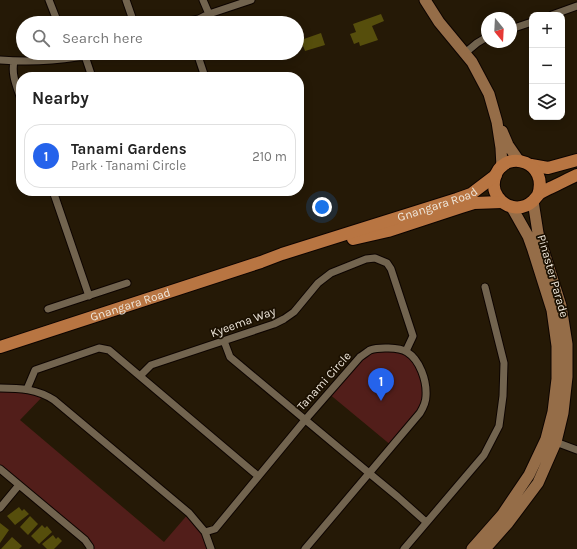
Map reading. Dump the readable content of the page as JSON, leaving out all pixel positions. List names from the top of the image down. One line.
{"streets":{"main road":["Gnangara Road","Pinaster Parade"],"street":["Kyeema Way","Tanami Circle"]},"crossings":[["Gnangara Road","Pinaster Parade"],["Kyeema Way","Tanami Circle"]],"north":"bottom","page":{"map_buttons":["+","−"],"search":"Search here","heading":"Nearby","list":[{"mark":"1","name":"Tanami Gardens","note":"Park · Tanami Circle","value":"210 m"}],"pins":"1"}}
